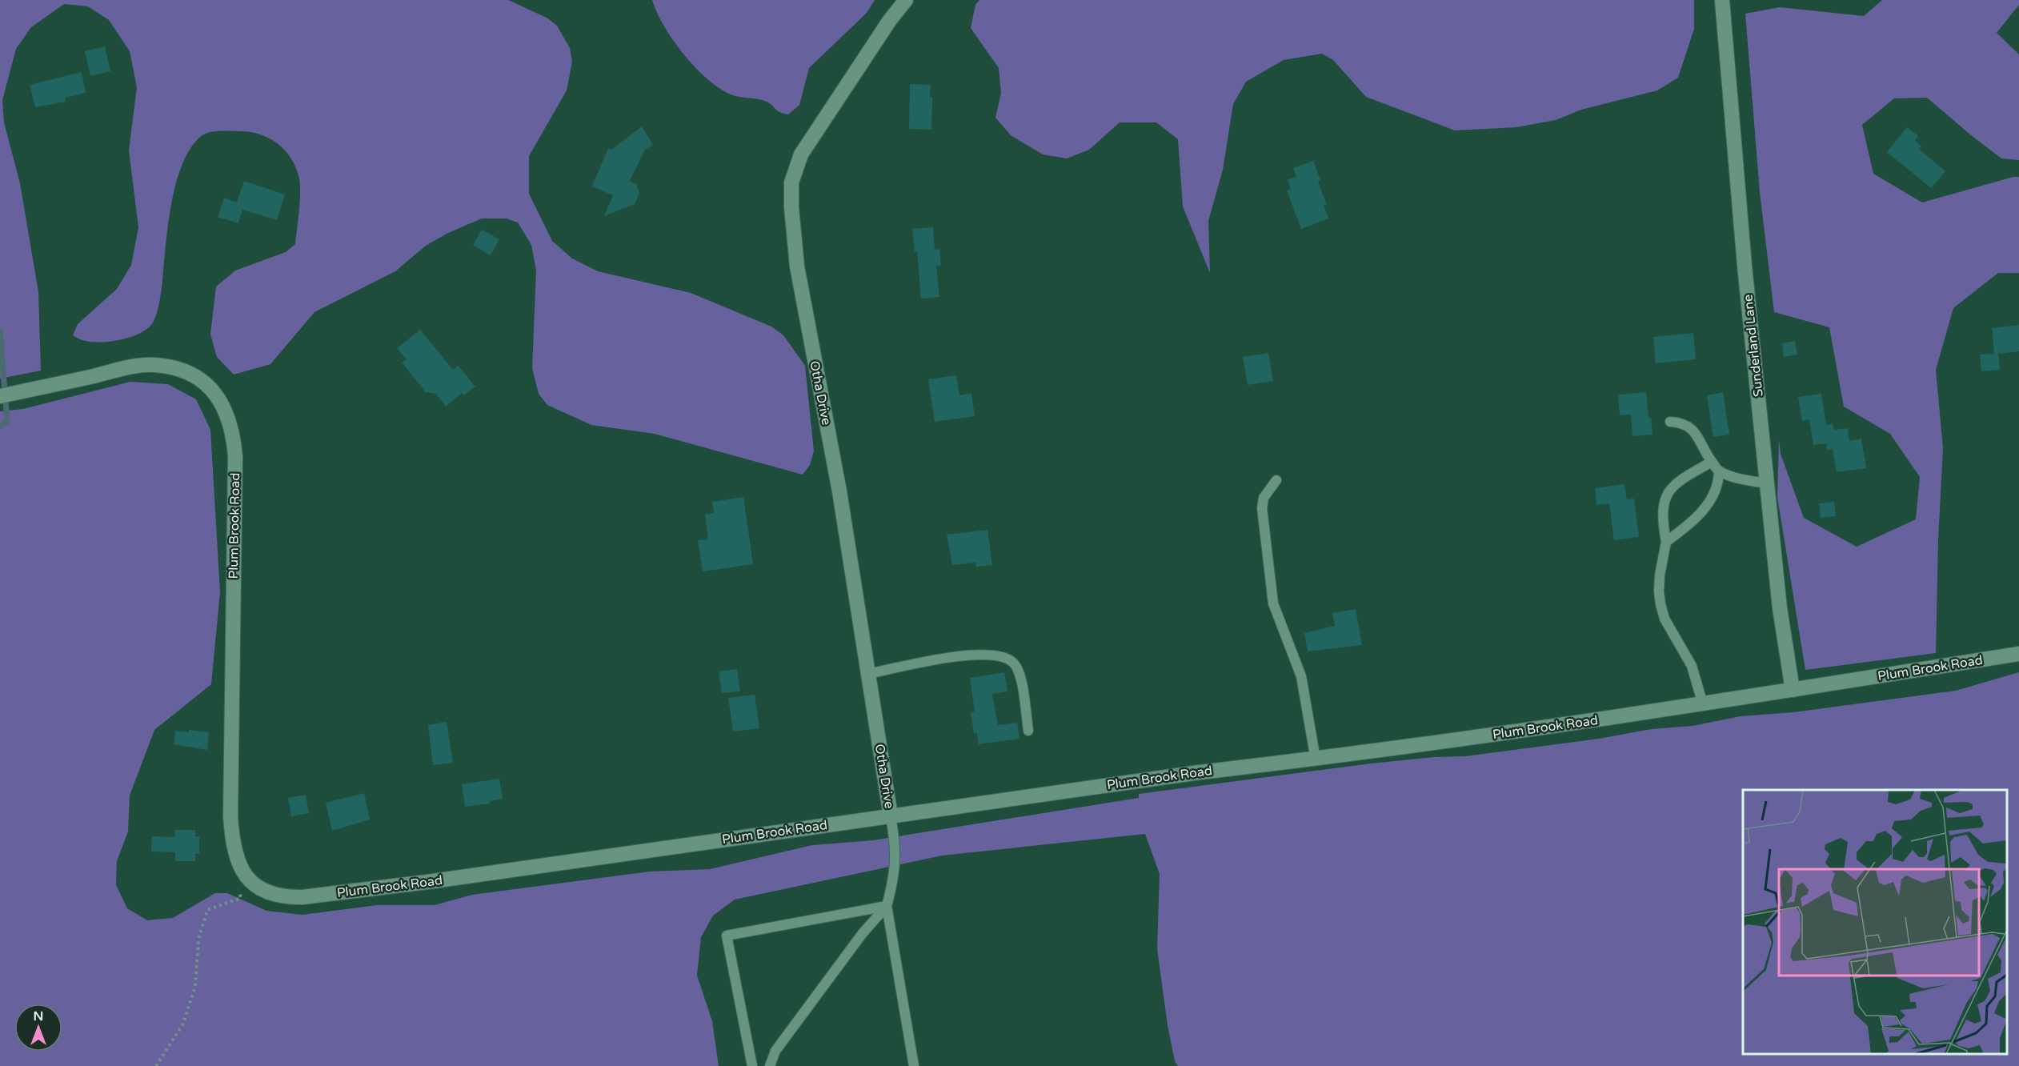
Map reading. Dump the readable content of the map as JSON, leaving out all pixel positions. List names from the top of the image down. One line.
{"streets":{"street":["Sunderland Lane","Otha Drive","Plum Brook Road"]},"crossings":[["Sunderland Lane","Plum Brook Road"],["Otha Drive","Plum Brook Road"]],"north":"top"}
